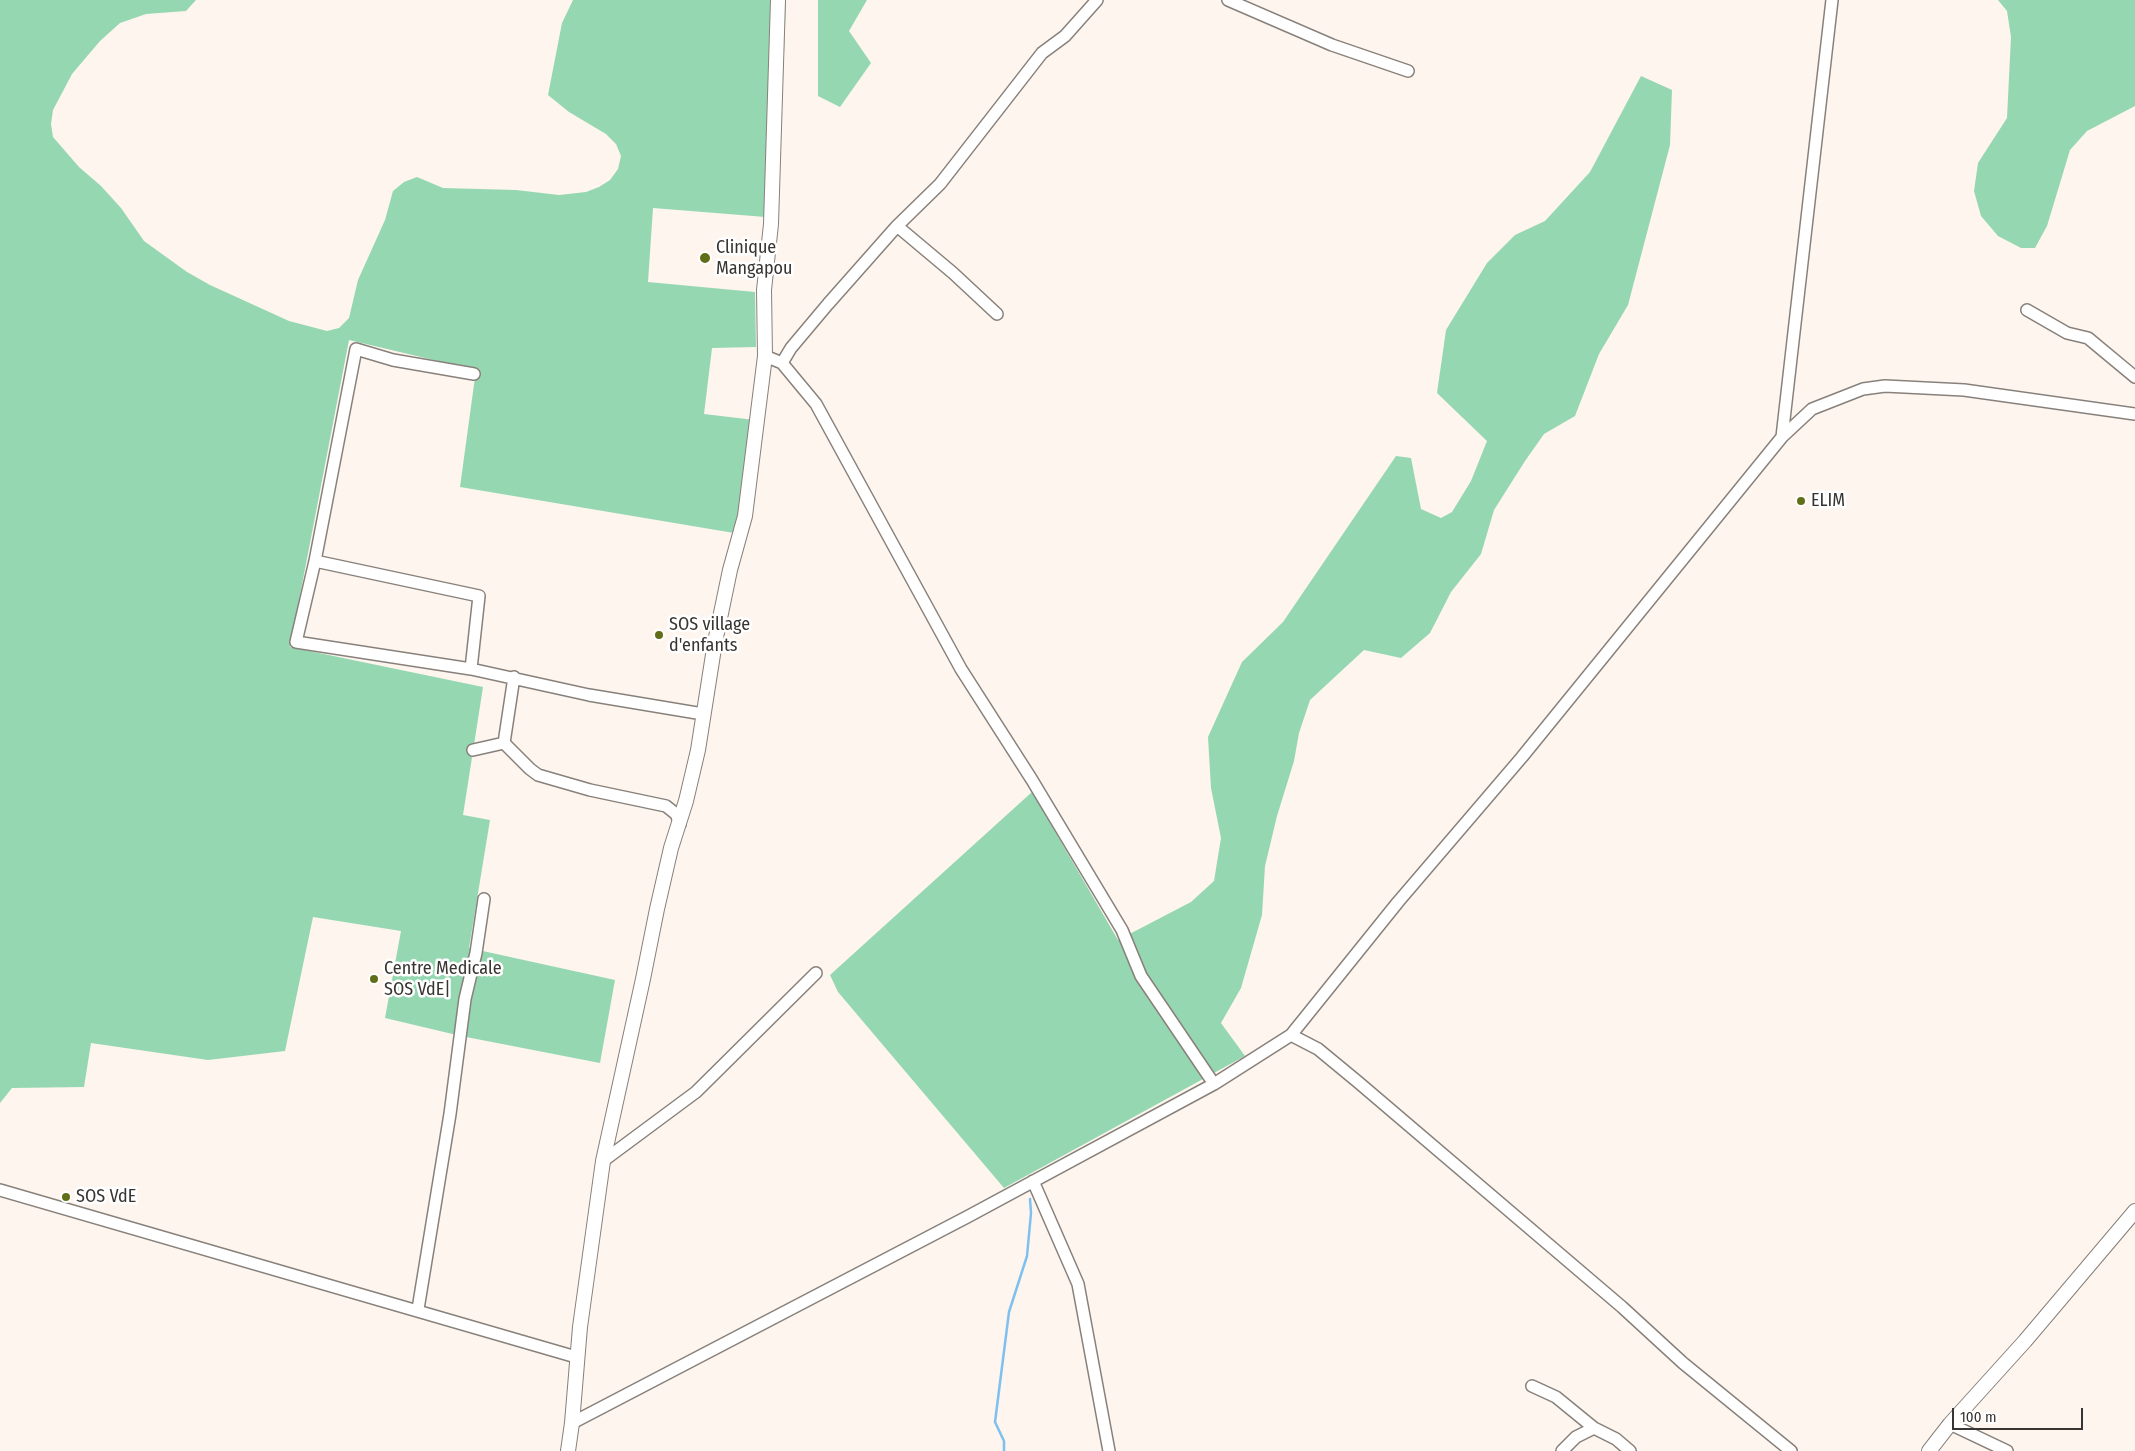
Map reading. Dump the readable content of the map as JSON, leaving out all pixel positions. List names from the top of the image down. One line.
{"places":["Clinique Mangapou","ELIM","SOS village d'enfants","Centre Medicale SOS VdE|","SOS VdE"],"scale_bar":"100 m"}
